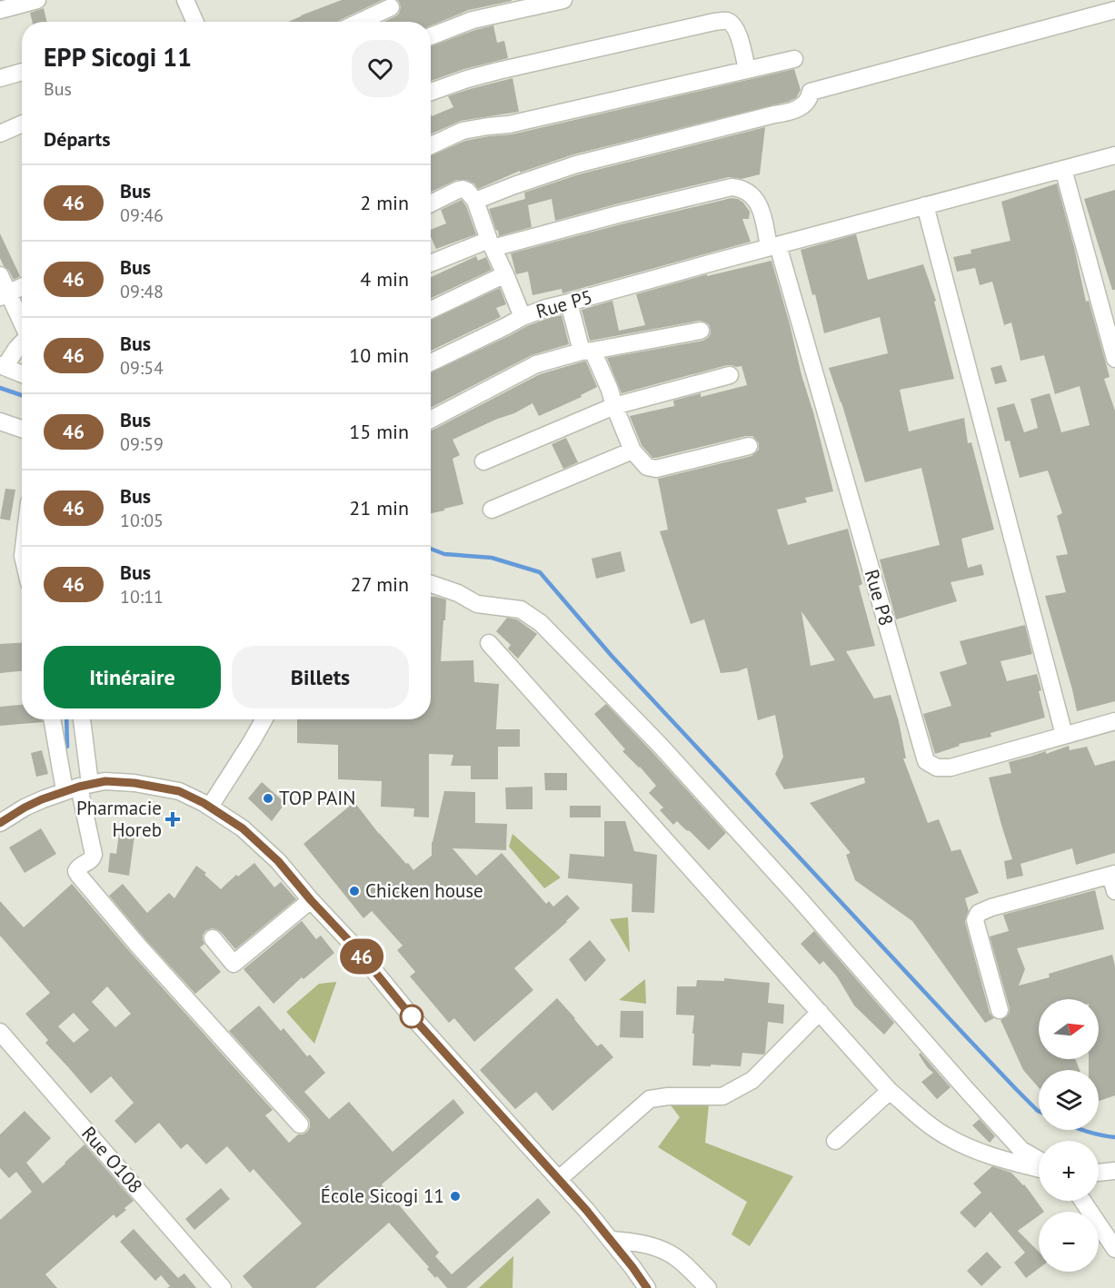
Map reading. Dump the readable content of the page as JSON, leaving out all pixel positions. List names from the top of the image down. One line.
{"streets":{"street":["Rue P5","Rue P8","Rue O108"]},"crossings":[["Rue P5","Rue P8"]],"places":{"other":["TOP PAIN","Chicken house","École Sicogi 11"],"health":["Pharmacie Horeb"]},"lines":["bus line 46"],"north":"right","page":{"on_map":"46","heading":[["EPP Sicogi 11","Bus"],"Départs"],"list":[{"mark":"46","name":"Bus","note":"09:46","value":"2 min"},{"mark":"46","name":"Bus","note":"09:48","value":"4 min"},{"mark":"46","name":"Bus","note":"09:54","value":"10 min"},{"mark":"46","name":"Bus","note":"09:59","value":"15 min"},{"mark":"46","name":"Bus","note":"10:05","value":"21 min"},{"mark":"46","name":"Bus","note":"10:11","value":"27 min"}],"buttons":["Itinéraire","Billets"],"map_buttons":["+","−"]}}
